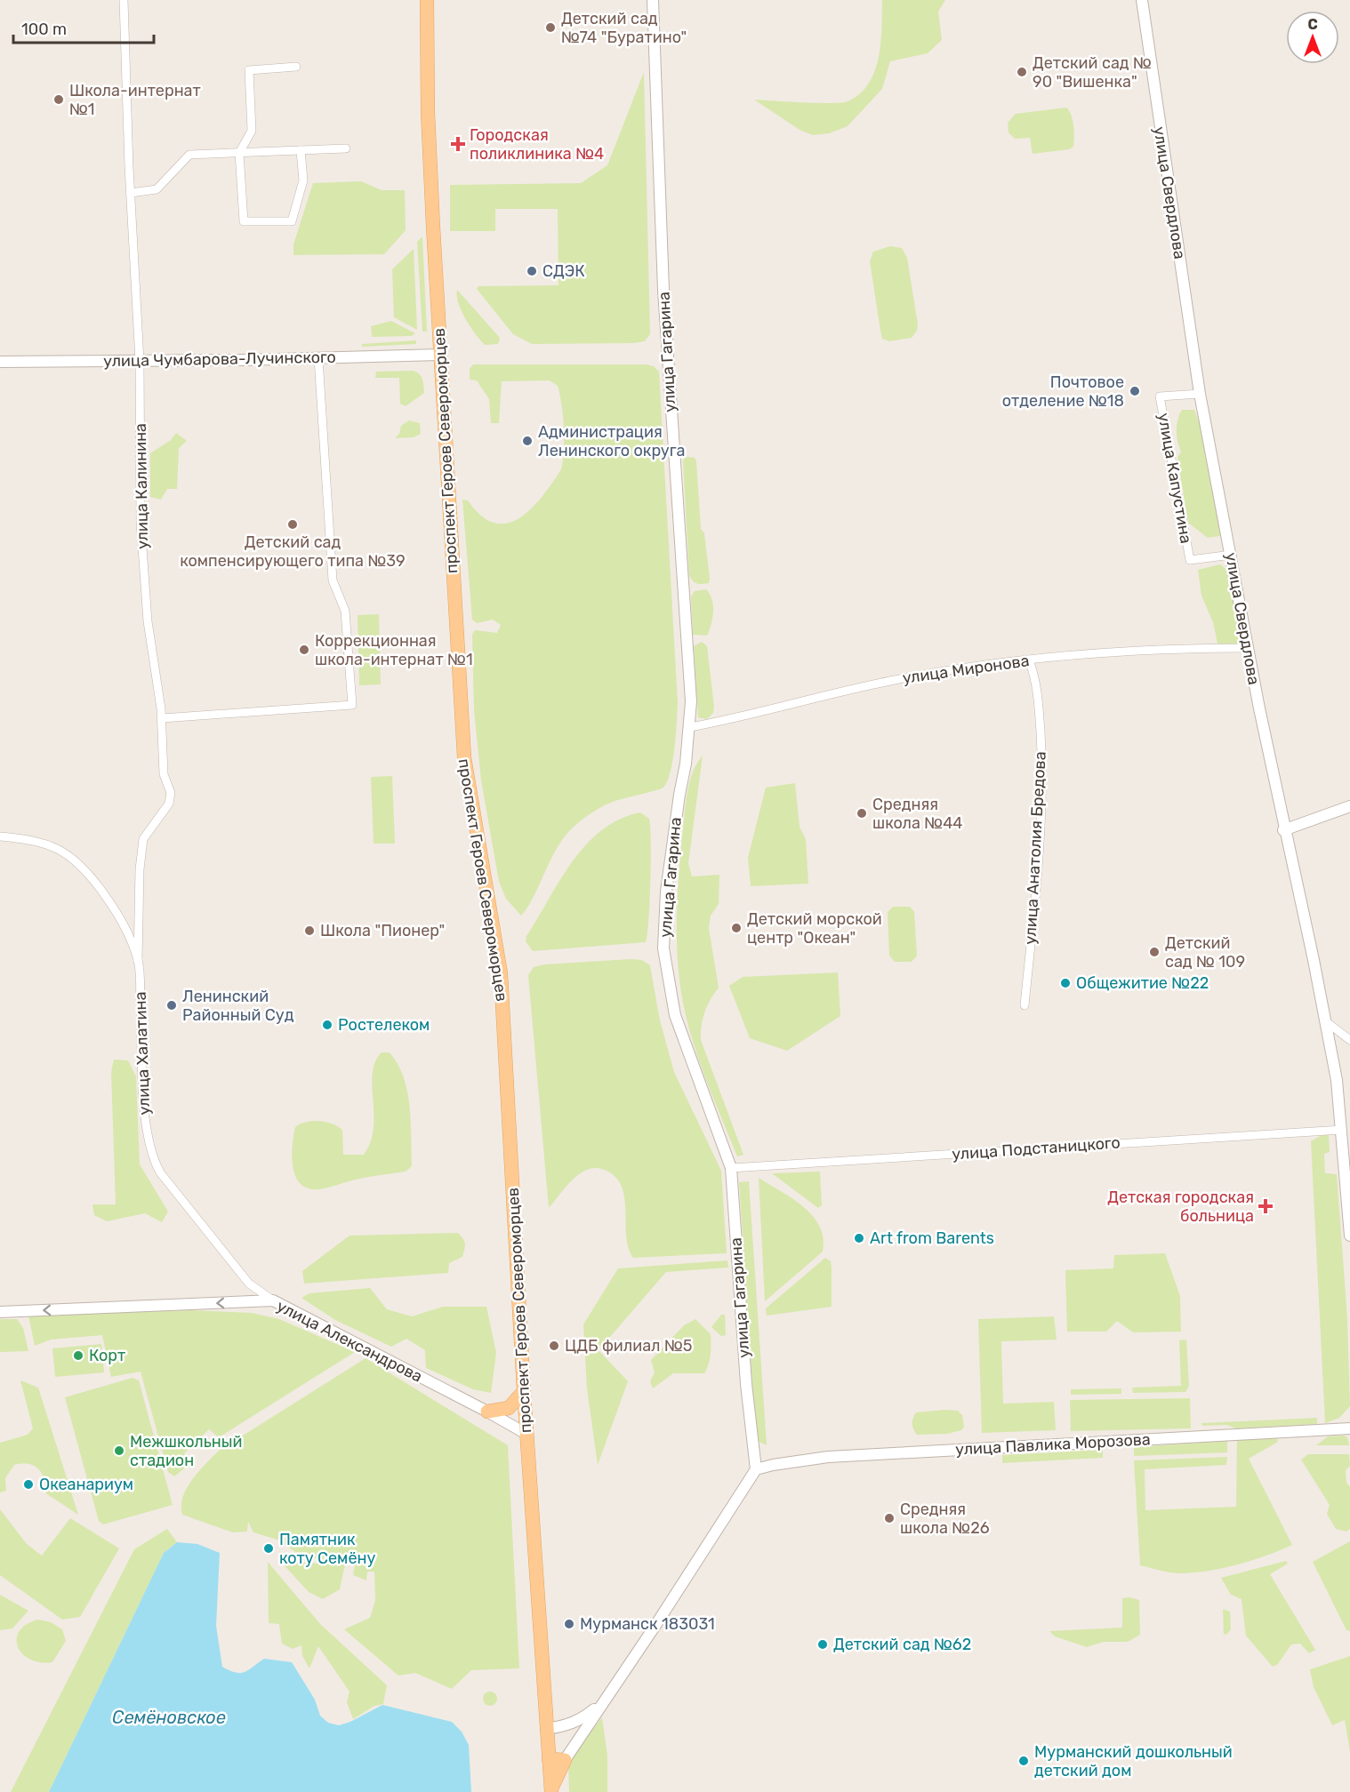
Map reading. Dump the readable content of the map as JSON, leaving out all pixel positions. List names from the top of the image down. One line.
{"streets":{"main road":["проспект Героев Североморцев"],"street":["улица Свердлова","улица Гагарина","улица Чумбарова-Лучинского","улица Капустина","улица Калинина","улица Миронова","улица Анатолия Бредова","улица Халатина","улица Подстаницкого","улица Александрова","улица Павлика Морозова"]},"crossings":[["улица Свердлова","улица Капустина"],["улица Свердлова","улица Миронова"],["улица Свердлова","улица Подстаницкого"],["улица Гагарина","улица Миронова"],["улица Гагарина","улица Подстаницкого"],["улица Гагарина","улица Павлика Морозова"],["улица Чумбарова-Лучинского","проспект Героев Североморцев"],["улица Чумбарова-Лучинского","улица Калинина"],["проспект Героев Североморцев","улица Александрова"],["улица Калинина","улица Халатина"],["улица Миронова","улица Анатолия Бредова"],["улица Халатина","улица Александрова"]],"one_way":["улица Александрова"],"water":["Семёновское"],"places":{"other":["Детский сад №74 \"Буратино\"","Детский сад № 90 \"Вишенка\"","Школа-интернат №1","СДЭК","Почтовое отделение №18","Администрация Ленинского округа","Детский сад компенсирующего типа №39","Коррекционная школа-интернат №1","Средняя школа №44","Детский морской центр \"Океан\"","Школа \"Пионер\"","Детский сад № 109","Общежитие №22","Ленинский Районный Суд","Ростелеком","Art from Barents","ЦДБ филиал №5","Корт","Межшкольный стадион","Океанариум","Средняя школа №26","Памятник коту Семёну","Мурманск 183031","Детский сад №62","Мурманский дошкольный детский дом"],"health":["Городская поликлиника №4","Детская городская больница"]},"scale_bar":"100 m","north":"top"}
